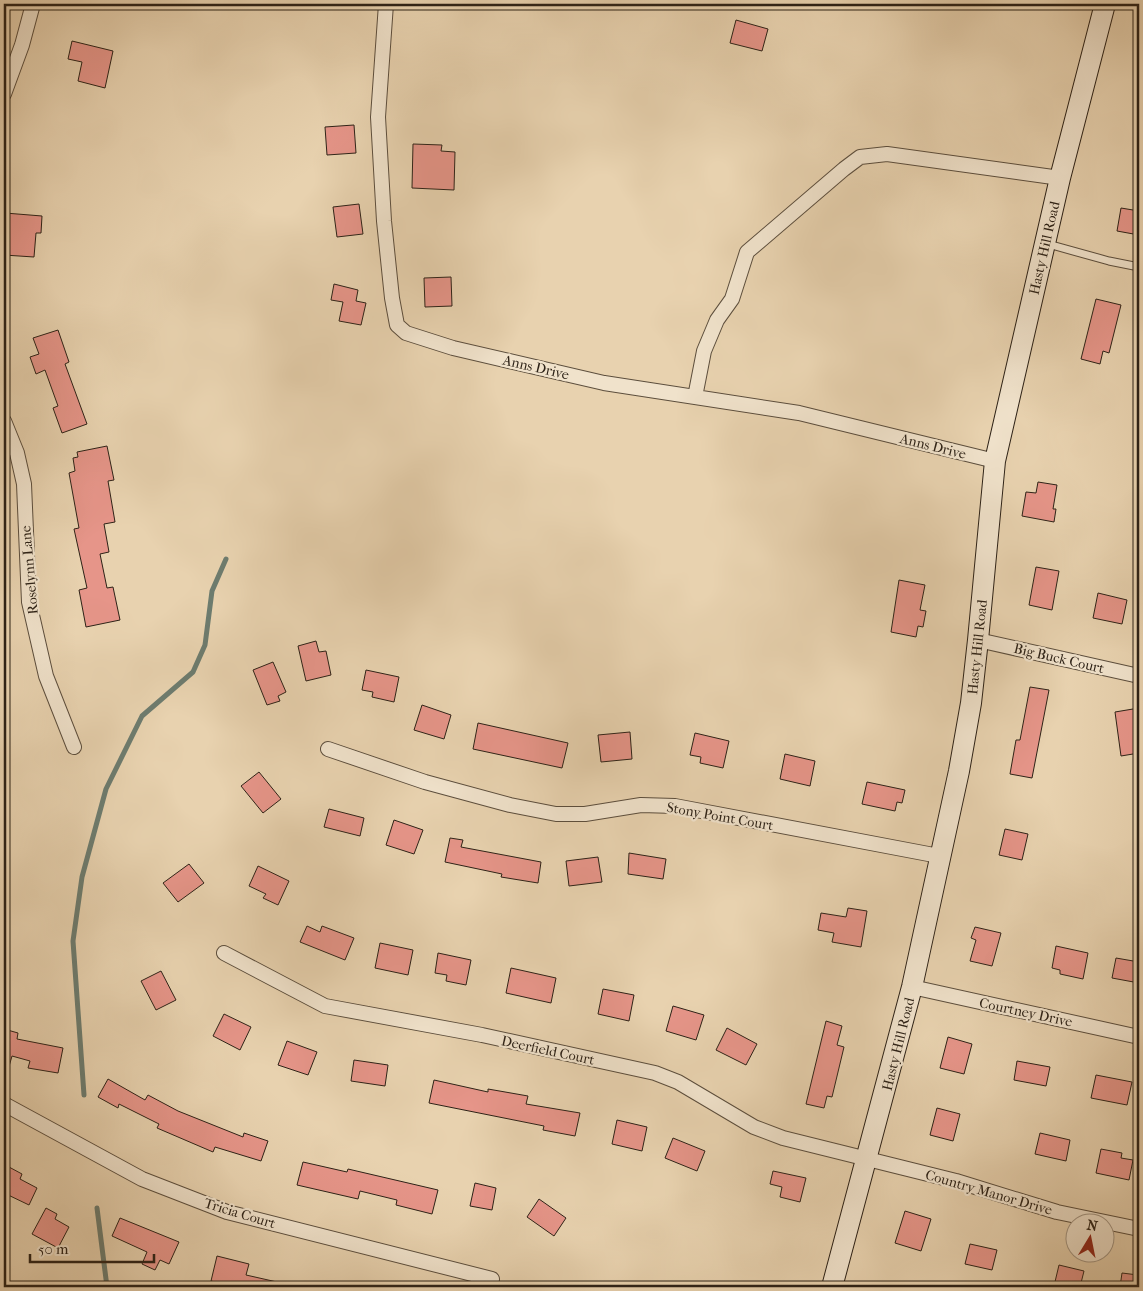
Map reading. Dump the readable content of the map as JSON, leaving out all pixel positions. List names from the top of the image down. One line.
{"streets":{"street":["Hasty Hill Road","Anns Drive","Roselynn Lane","Big Buck Court","Stony Point Court","Courtney Drive","Deerfield Court","Country Manor Drive","Tricia Court"]},"crossings":[["Hasty Hill Road","Anns Drive"],["Hasty Hill Road","Big Buck Court"],["Hasty Hill Road","Stony Point Court"],["Hasty Hill Road","Courtney Drive"],["Hasty Hill Road","Deerfield Court"],["Hasty Hill Road","Country Manor Drive"],["Deerfield Court","Country Manor Drive"]],"scale_bar":"50 m","north":"top"}
